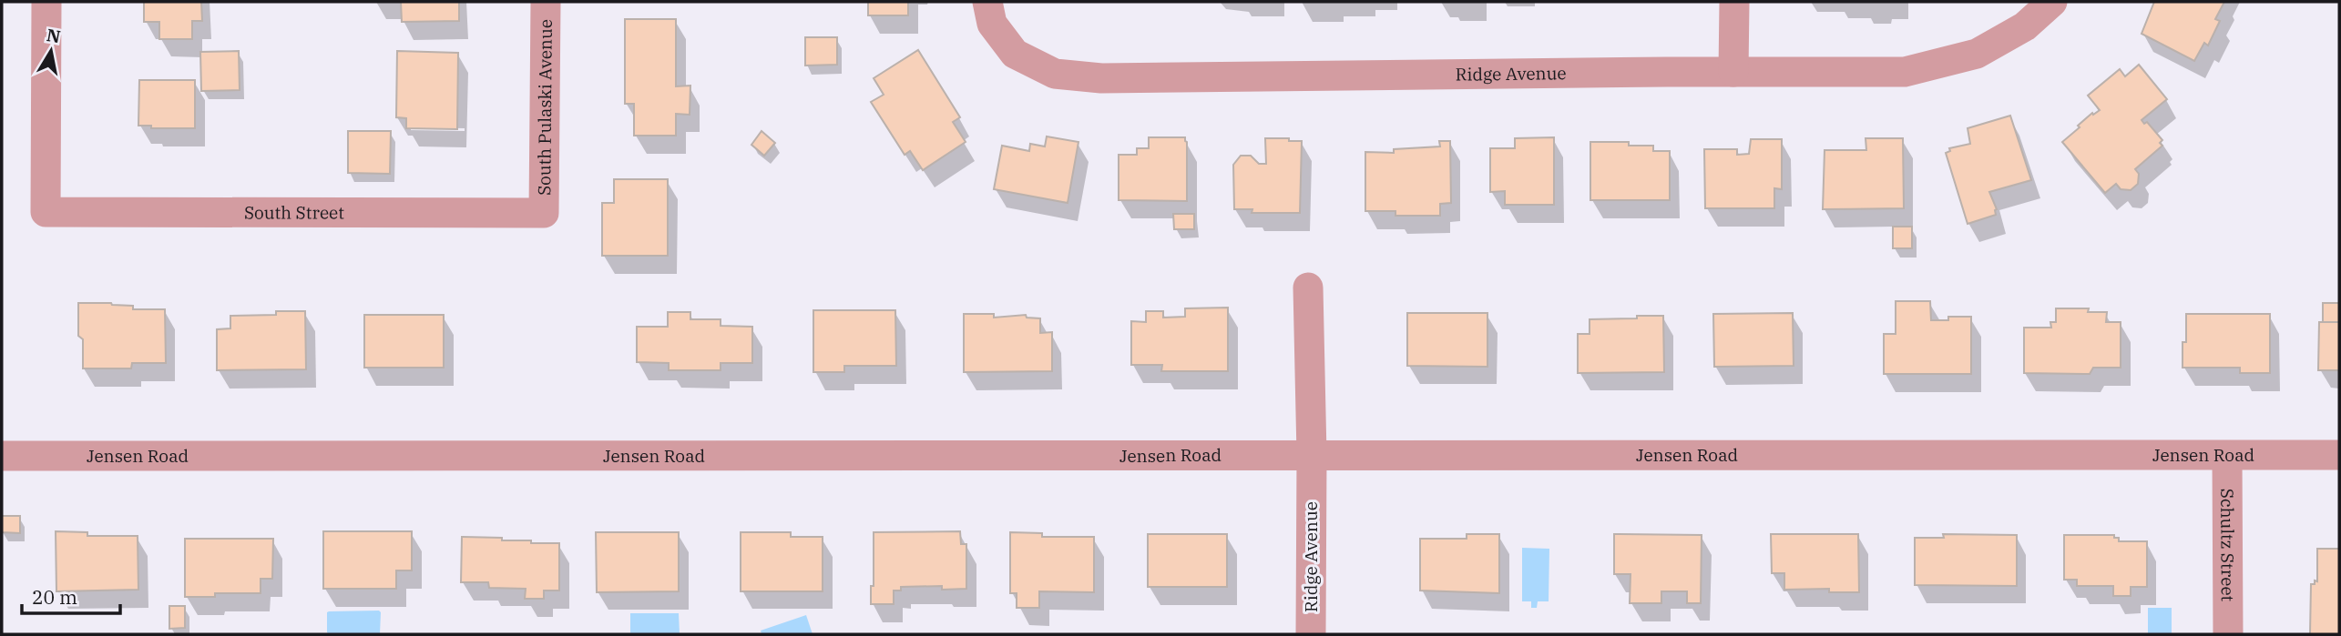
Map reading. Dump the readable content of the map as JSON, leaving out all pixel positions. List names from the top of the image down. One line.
{"streets":{"street":["Ridge Avenue","South Pulaski Avenue","South Street","Jensen Road","Schultz Street"]},"crossings":[["Ridge Avenue","Jensen Road"],["South Pulaski Avenue","South Street"],["Jensen Road","Schultz Street"]],"scale_bar":"20 m","north":"top"}
